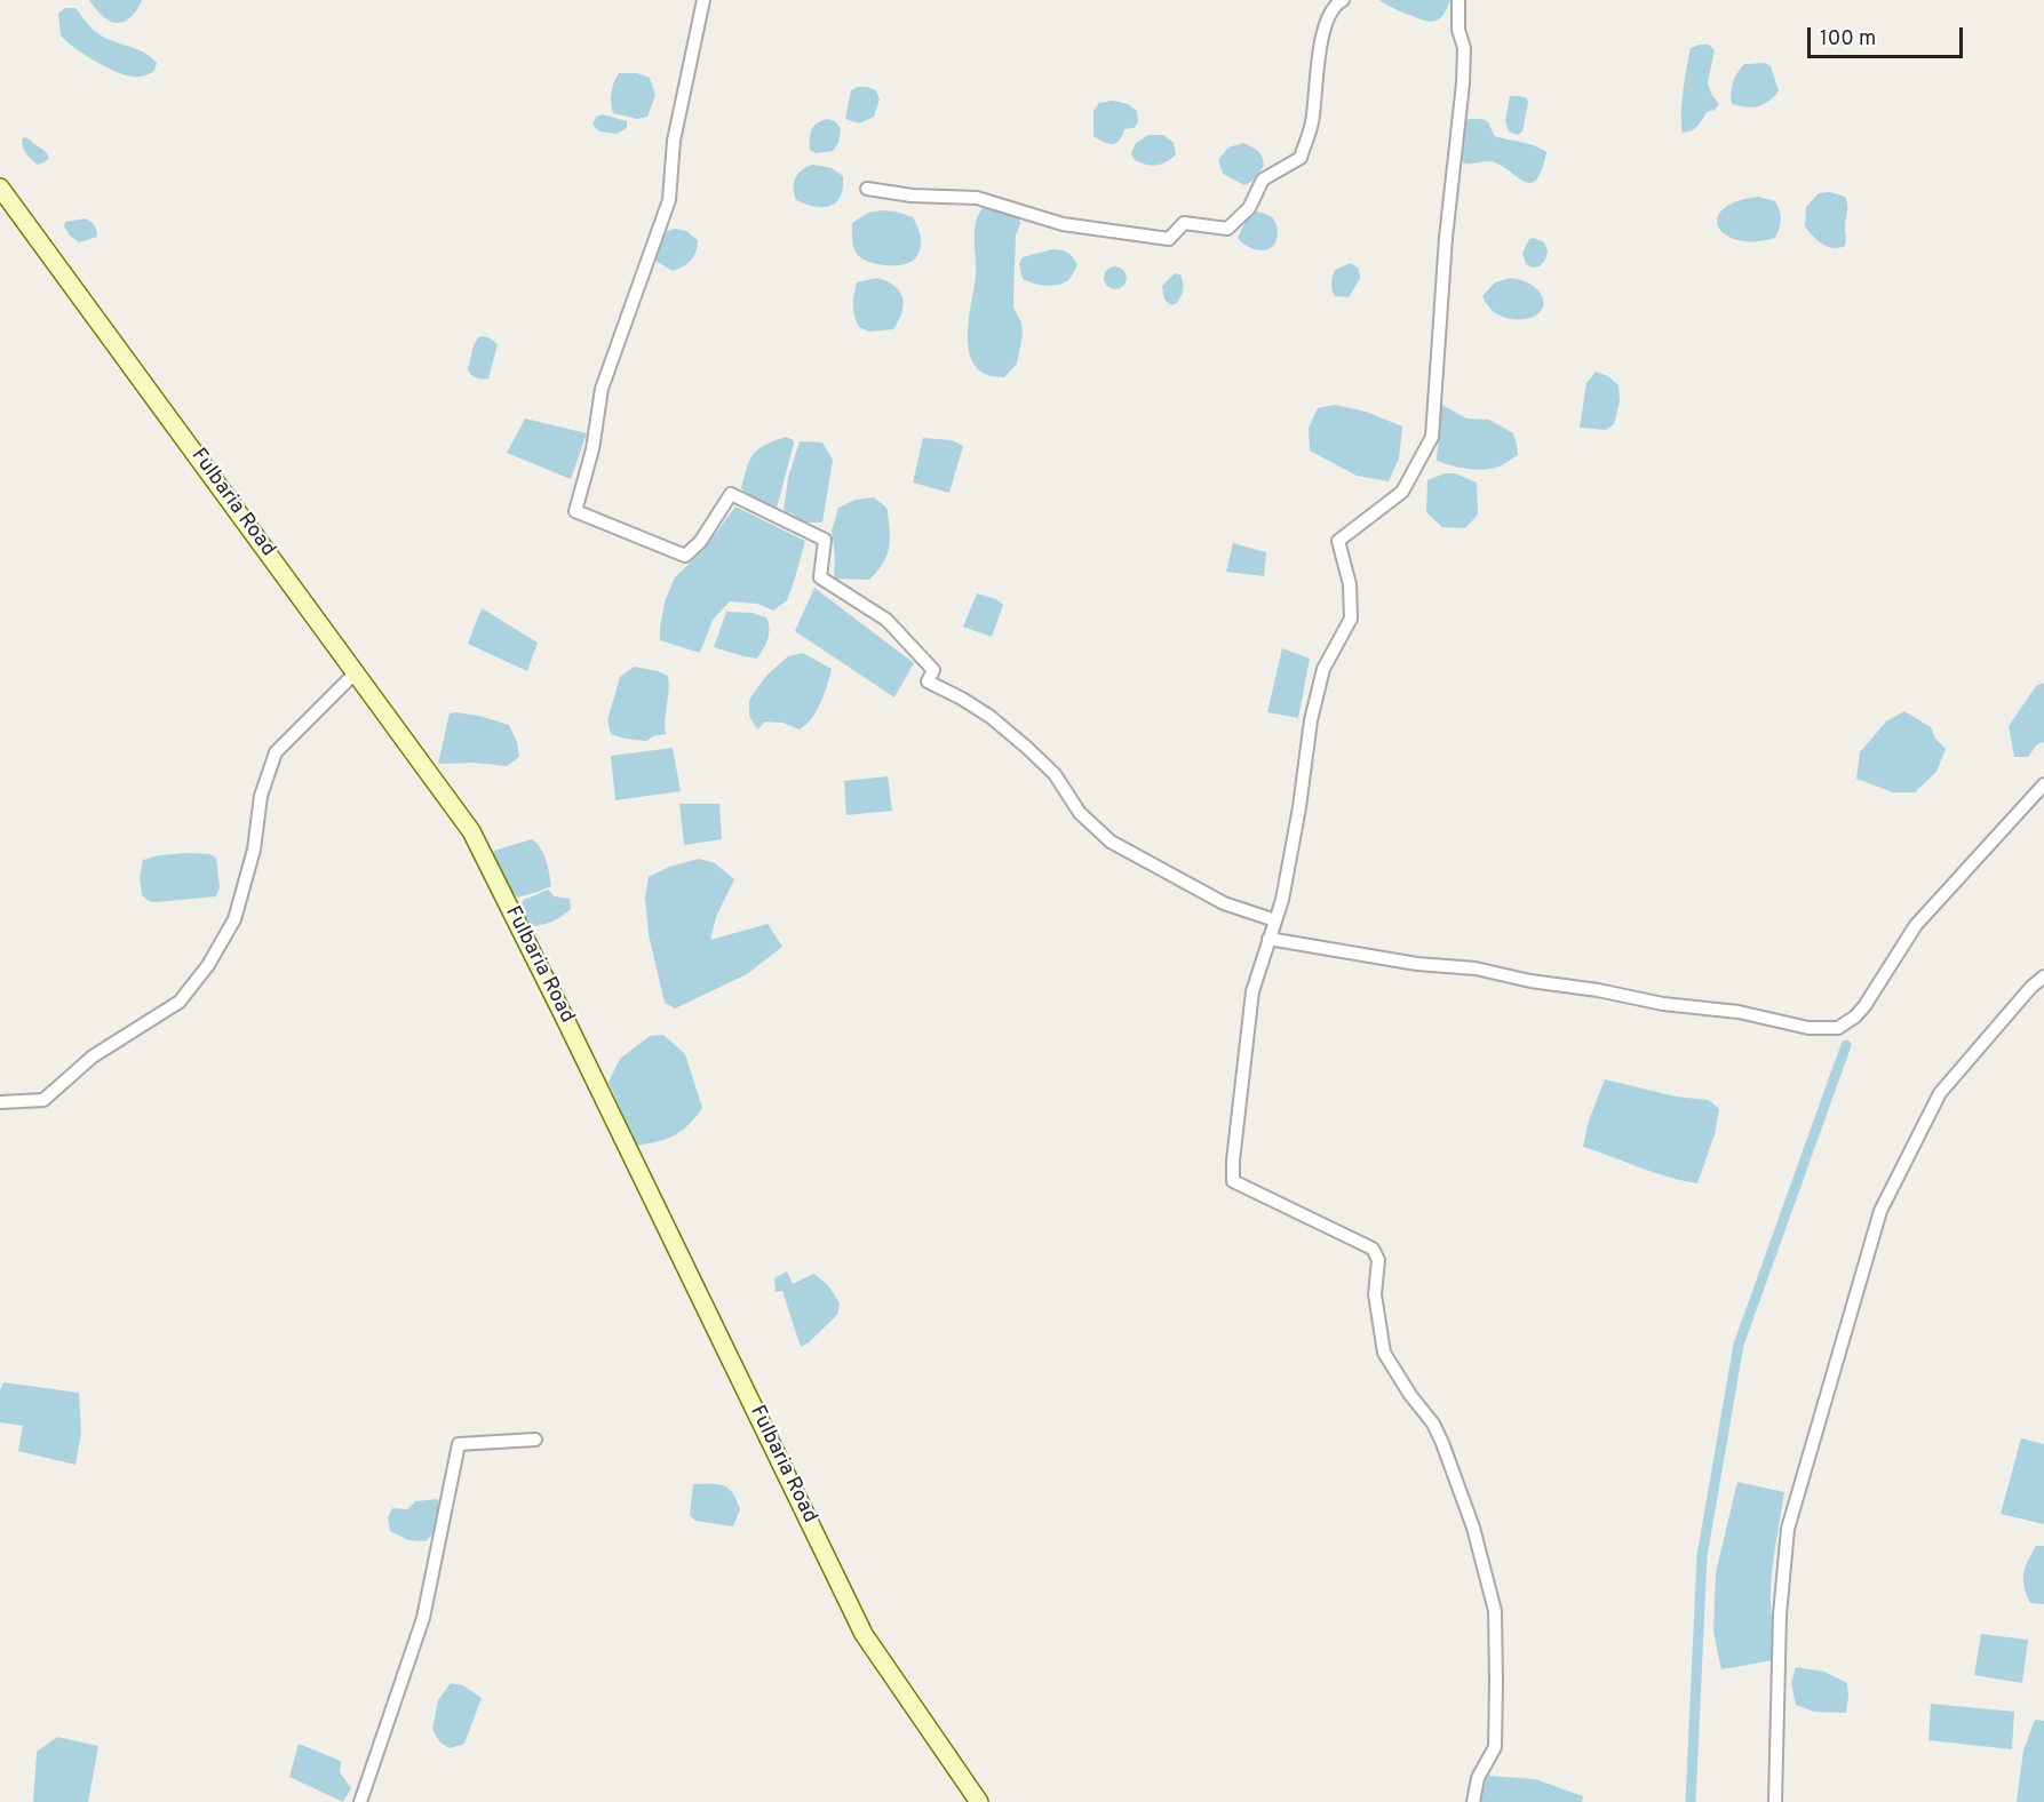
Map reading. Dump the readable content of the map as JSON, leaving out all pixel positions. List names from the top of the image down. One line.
{"streets":{"main road":["Fulbaria Road"]},"scale_bar":"100 m"}
